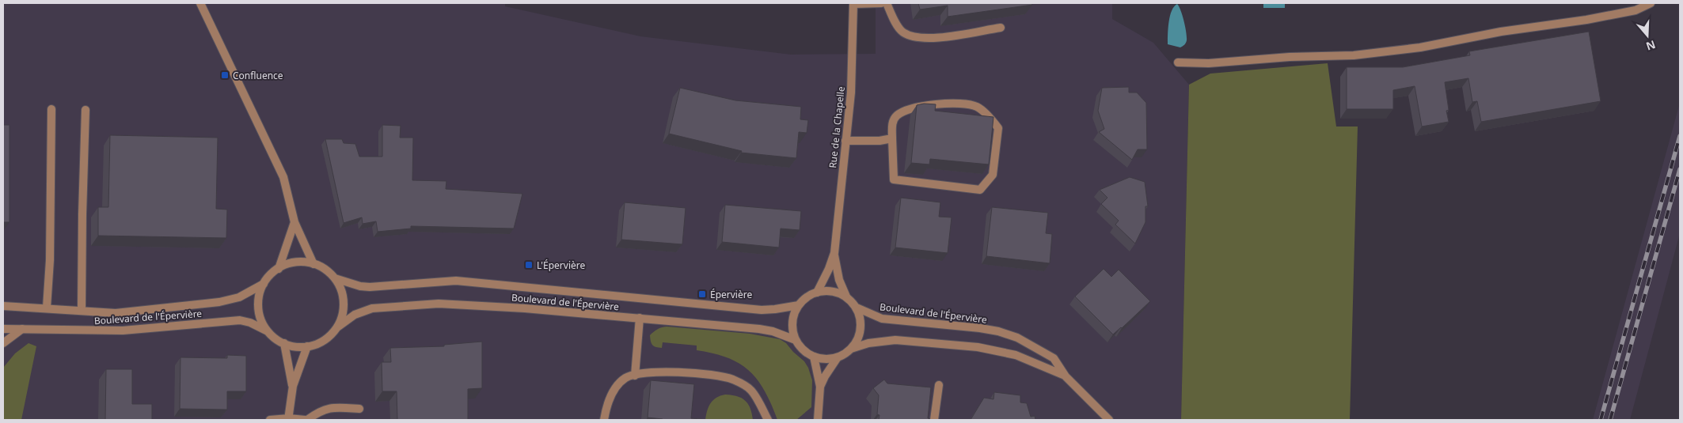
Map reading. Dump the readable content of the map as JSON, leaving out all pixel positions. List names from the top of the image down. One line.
{"streets":{"street":["Rue de la Chapelle","Boulevard de l'Épervière"]},"crossings":[["Rue de la Chapelle","Boulevard de l'Épervière"]],"places":{"transit":["Confluence","L'Épervière","Épervière"]},"north":"bottom"}
